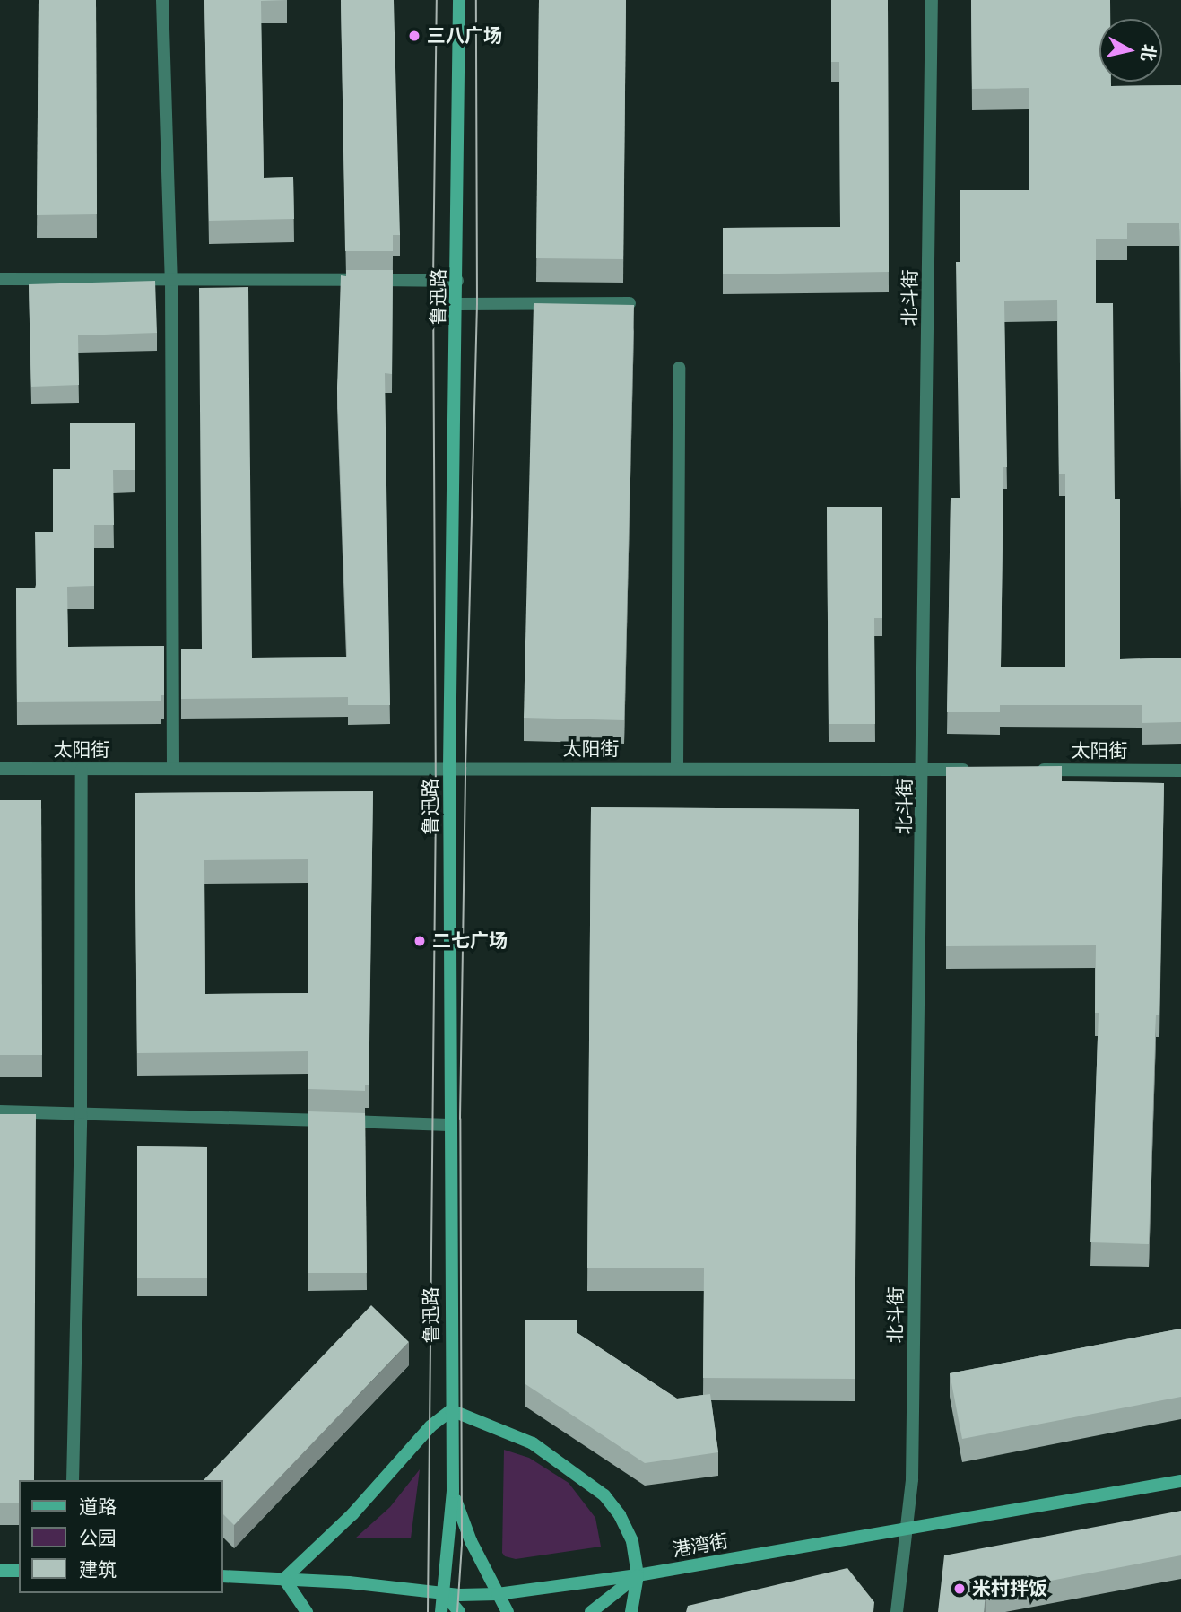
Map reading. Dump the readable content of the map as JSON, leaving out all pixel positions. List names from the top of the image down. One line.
{"streets":{"main road":["鲁迅路","港湾街"],"street":["北斗街","太阳街"]},"crossings":[["鲁迅路","太阳街"],["鲁迅路","港湾街"],["北斗街","太阳街"],["北斗街","港湾街"]],"places":["三八广场","二七广场","米村拌饭"],"legend":["道路","公园","建筑"],"north":"right"}
